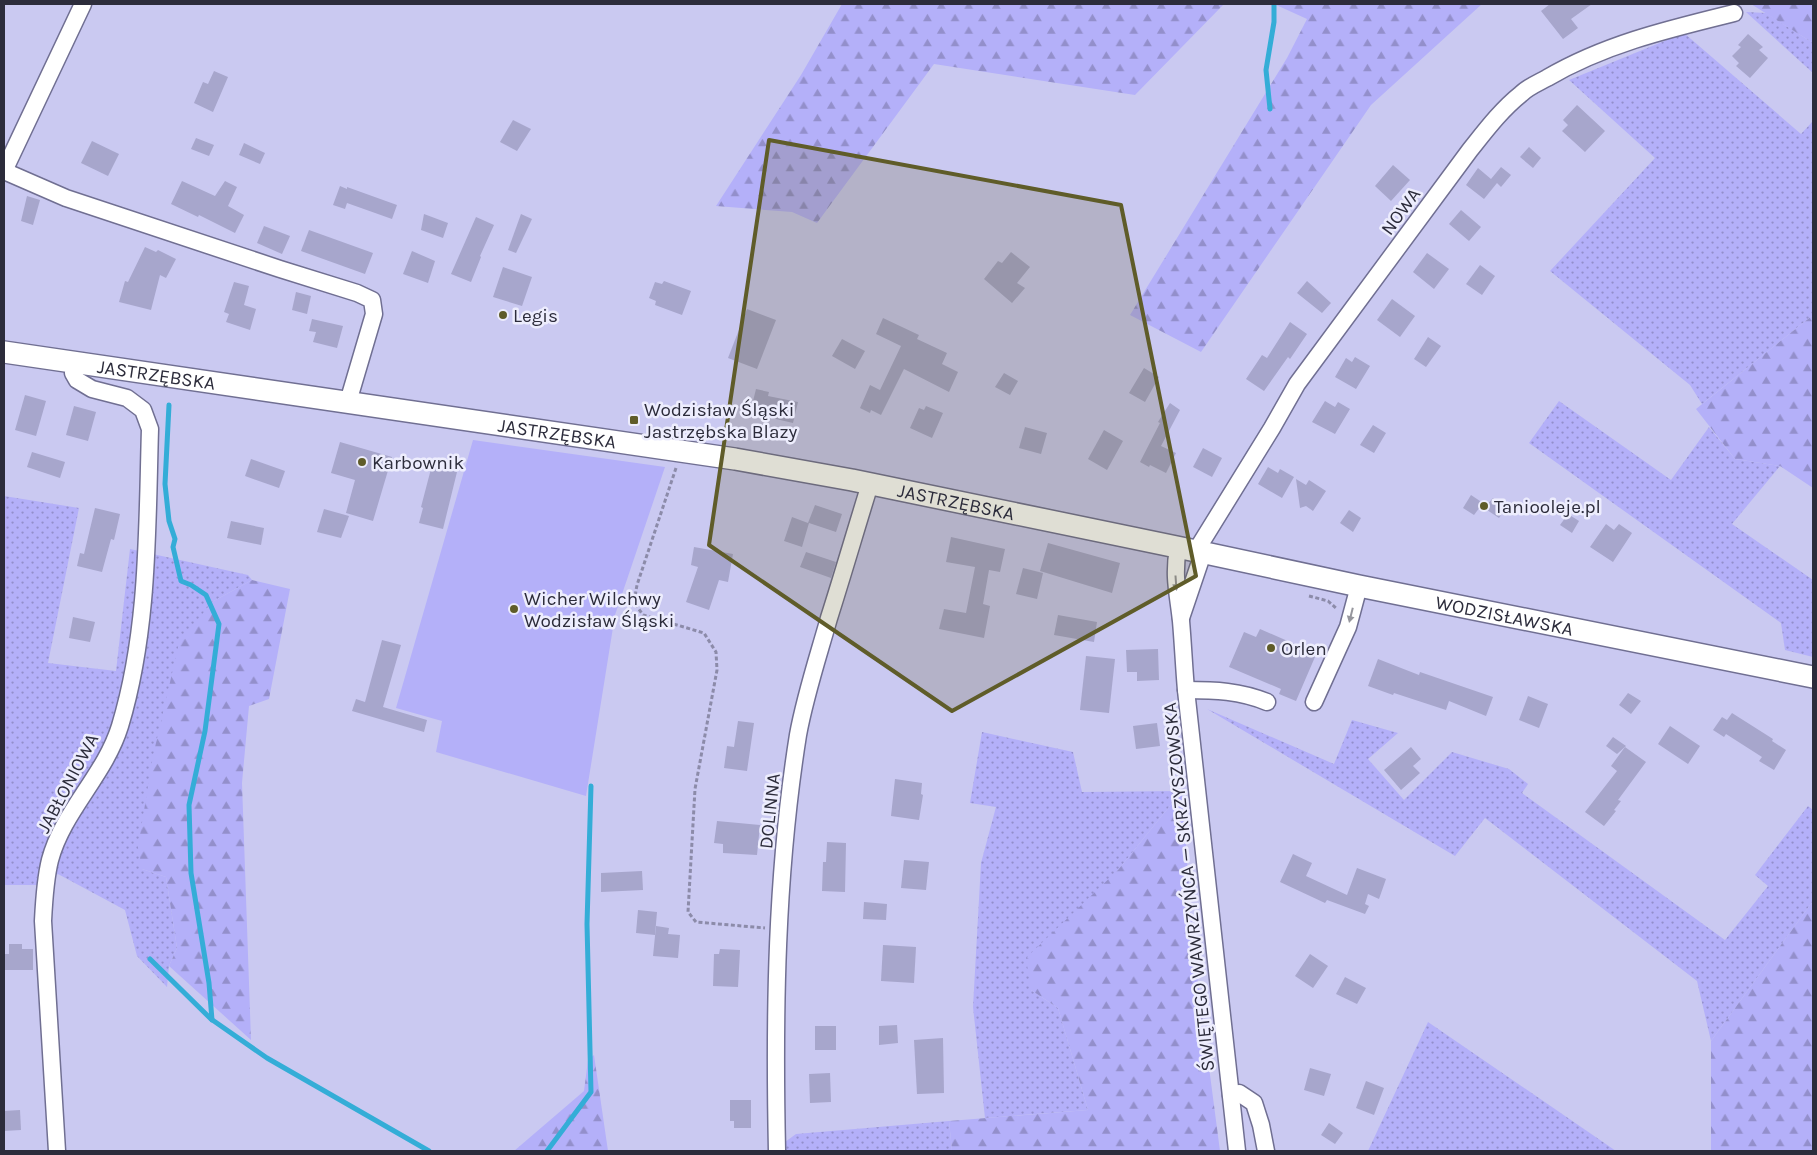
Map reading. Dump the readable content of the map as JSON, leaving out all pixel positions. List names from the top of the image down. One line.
{"streets":{"main road":["JASTRZĘBSKA","WODZISŁAWSKA"],"street":["NOWA","JABŁONIOWA","DOLINNA","ŚWIĘTEGO WAWRZYŃCA — SKRZYSZOWSKA"]},"crossings":[["NOWA","JASTRZĘBSKA"],["NOWA","WODZISŁAWSKA"],["NOWA","ŚWIĘTEGO WAWRZYŃCA — SKRZYSZOWSKA"],["JASTRZĘBSKA","WODZISŁAWSKA"],["JASTRZĘBSKA","JABŁONIOWA"],["JASTRZĘBSKA","DOLINNA"],["JASTRZĘBSKA","ŚWIĘTEGO WAWRZYŃCA — SKRZYSZOWSKA"],["WODZISŁAWSKA","ŚWIĘTEGO WAWRZYŃCA — SKRZYSZOWSKA"]],"places":{"other":["Legis","Karbownik","Taniooleje.pl","Wicher Wilchwy Wodzisław Śląski","Orlen"],"transit":["Wodzisław Śląski Jastrzębska Blazy"]}}
